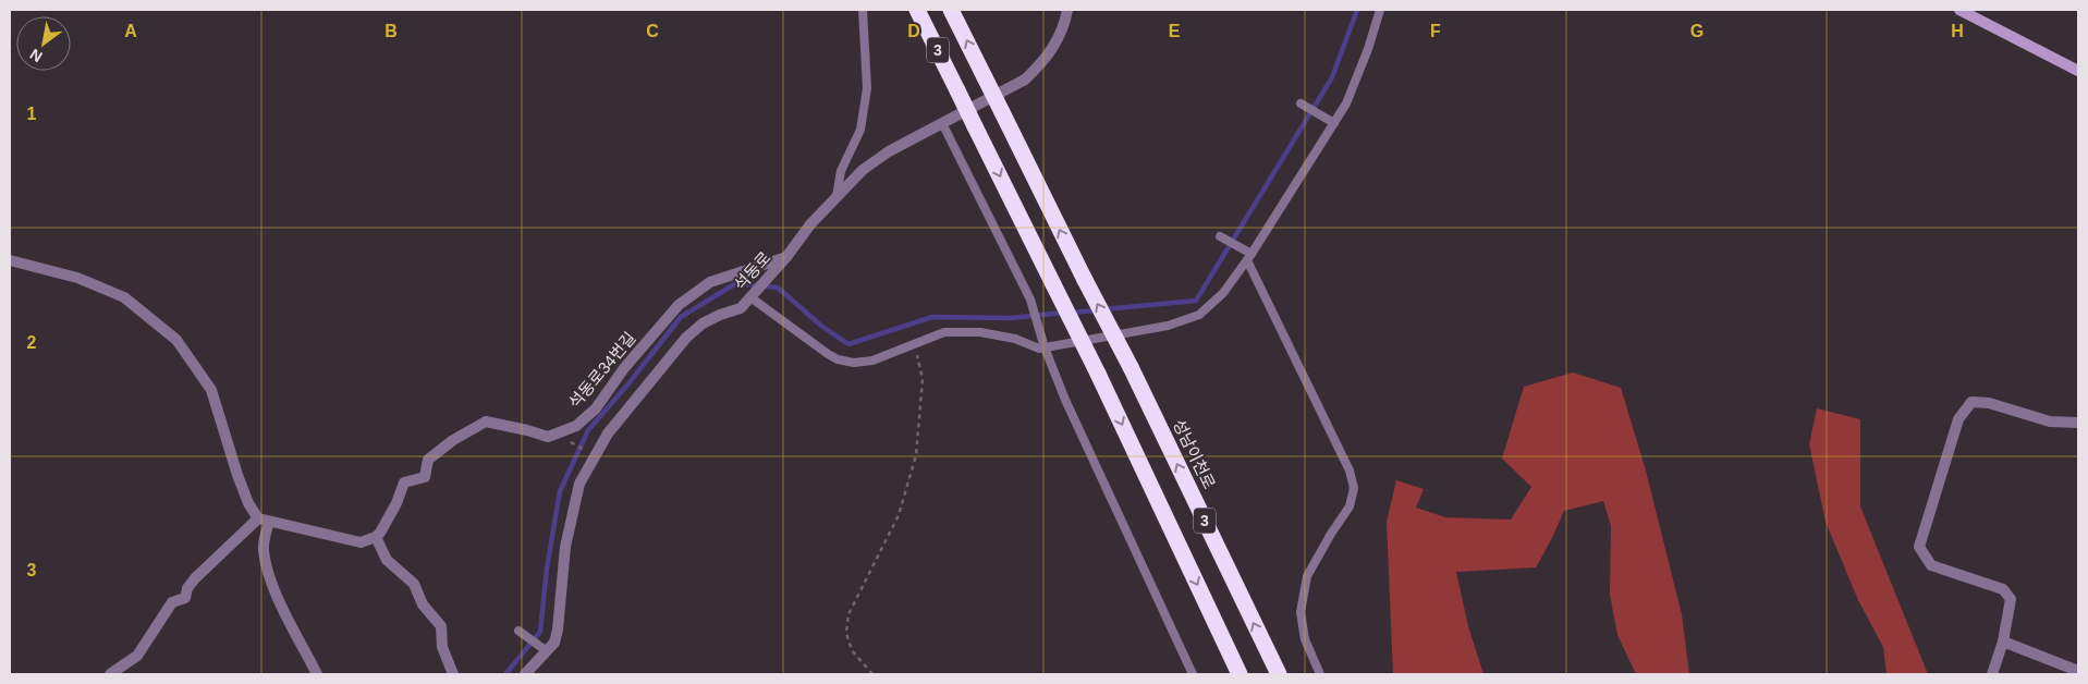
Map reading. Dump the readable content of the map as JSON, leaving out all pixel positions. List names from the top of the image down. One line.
{"streets":{"highway":["3","성남이천로"],"street":["석동로","석동로34번길"]},"crossings":[["석동로","석동로34번길"]],"north":"bottom left","grid":{"columns":["A","B","C","D","E","F","G","H"],"rows":["1","2","3"]}}
